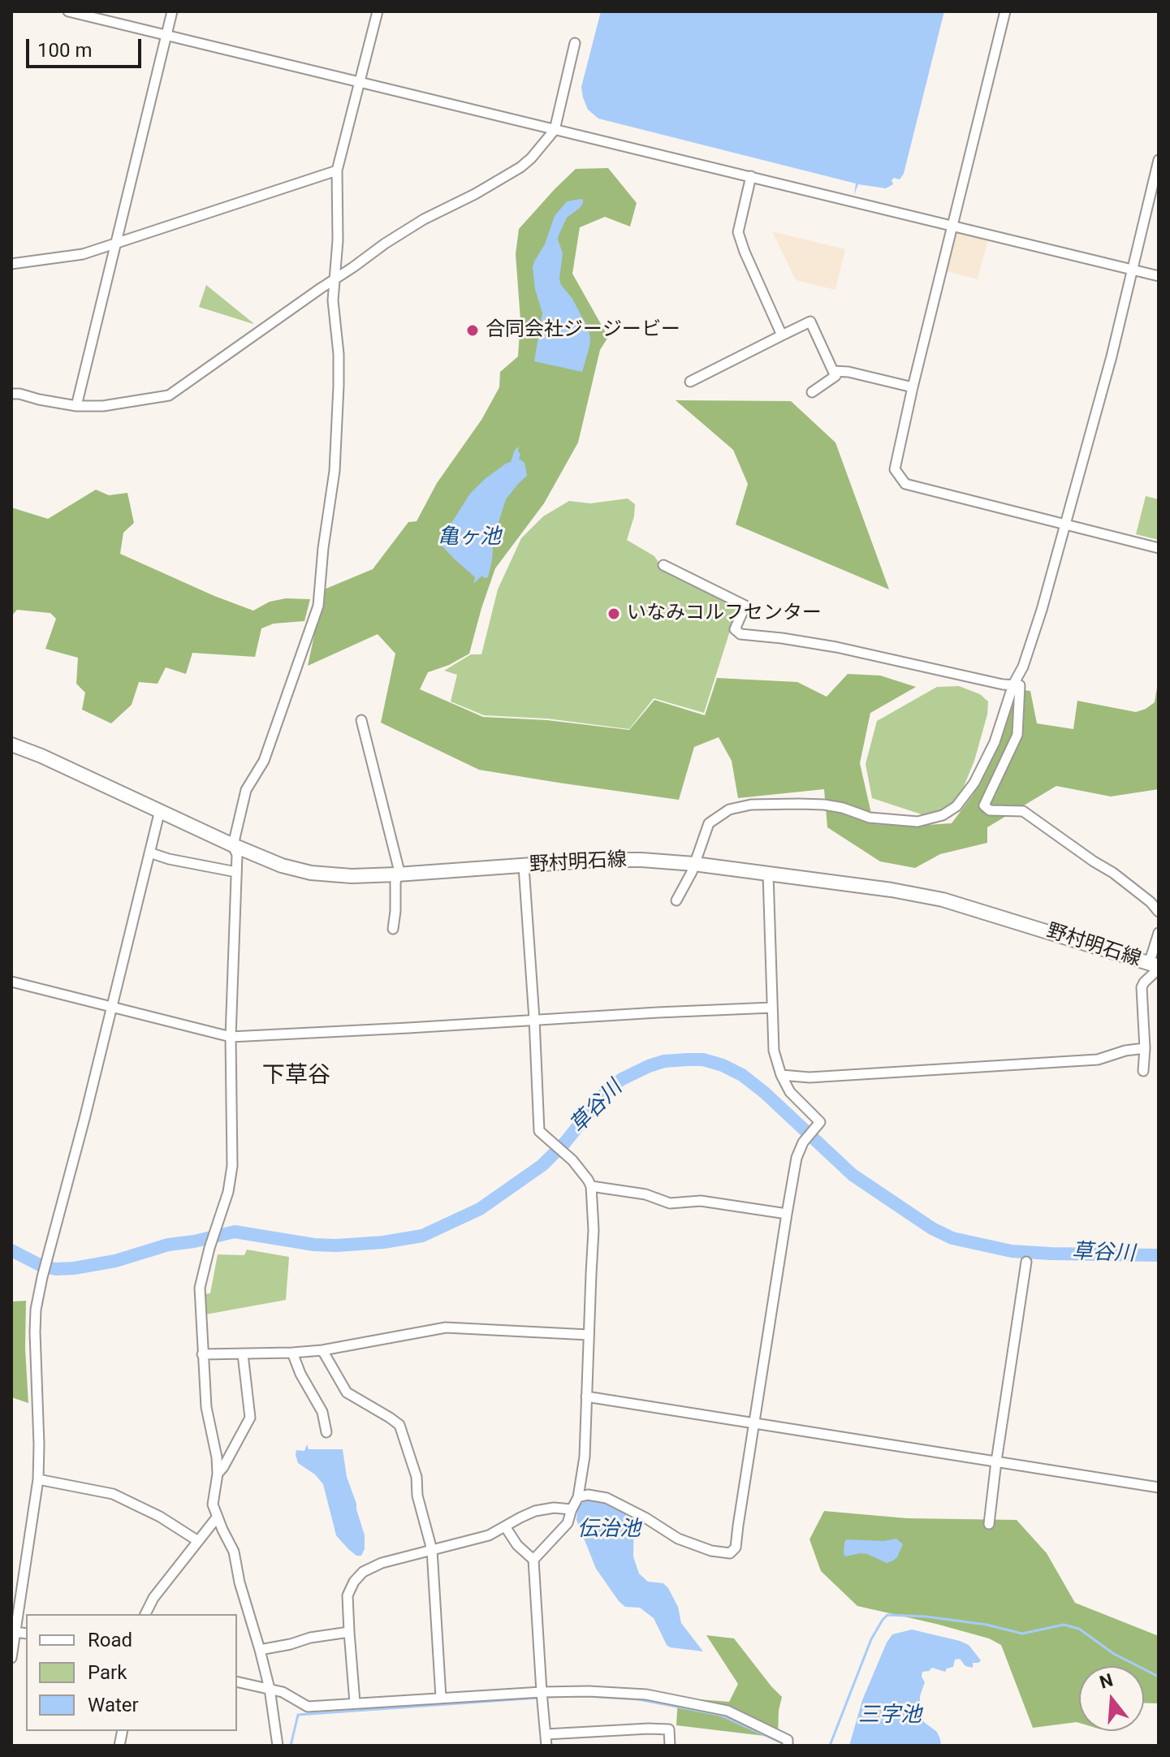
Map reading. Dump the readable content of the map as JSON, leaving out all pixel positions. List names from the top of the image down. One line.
{"streets":{"main road":["野村明石線"]},"districts":["下草谷"],"water":["亀ヶ池","草谷川","伝治池","三字池"],"places":["合同会社ジージービー","いなみコルフセンター"],"legend":["Road","Park","Water"],"scale_bar":"100 m","north":"top"}
